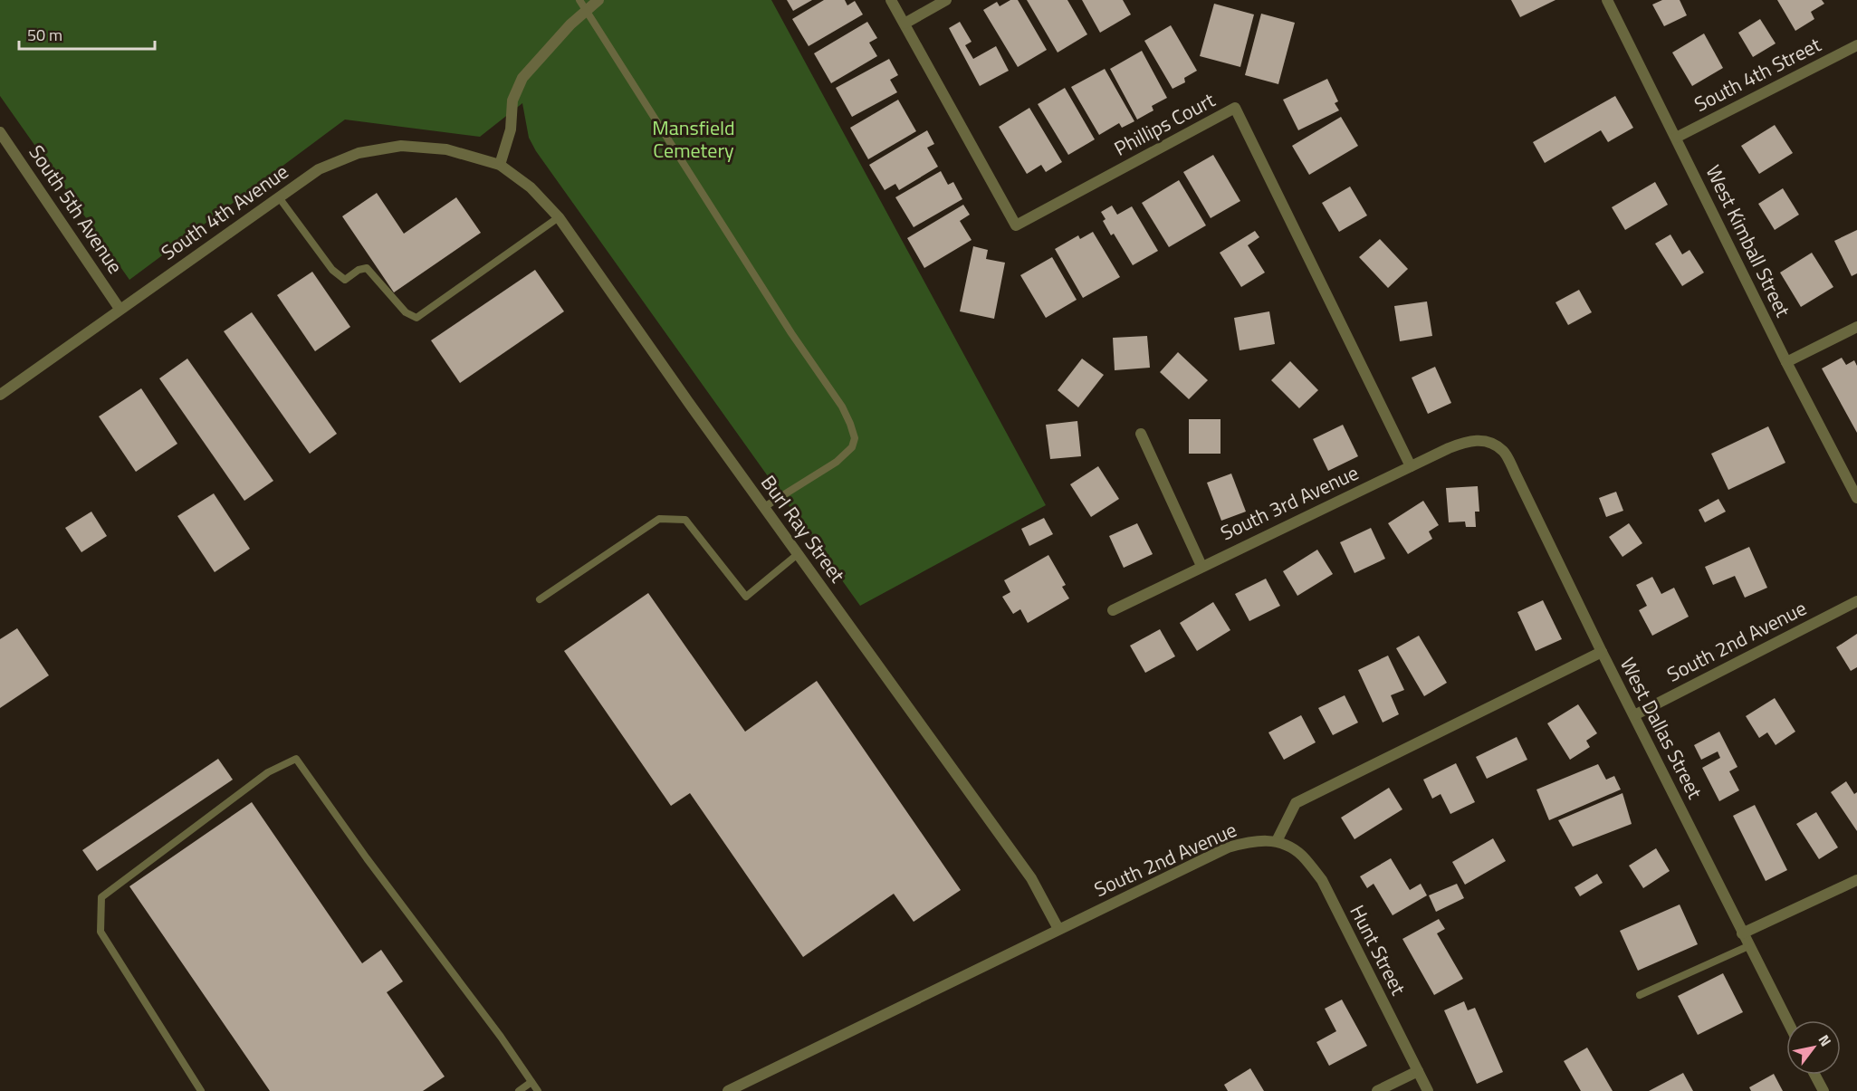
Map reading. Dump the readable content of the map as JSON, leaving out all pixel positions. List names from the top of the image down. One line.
{"streets":{"street":["South 4th Street","Phillips Court","South 5th Avenue","South 4th Avenue","West Kimball Street","South 3rd Avenue","Burl Ray Street","South 2nd Avenue","West Dallas Street","Hunt Street"]},"crossings":[["South 4th Street","West Kimball Street"],["Phillips Court","South 3rd Avenue"],["South 5th Avenue","South 4th Avenue"],["South 4th Avenue","Burl Ray Street"],["South 3rd Avenue","West Dallas Street"],["Burl Ray Street","South 2nd Avenue"],["South 2nd Avenue","West Dallas Street"],["South 2nd Avenue","Hunt Street"]],"parks":["Mansfield Cemetery"],"scale_bar":"50 m","north":"top right"}
